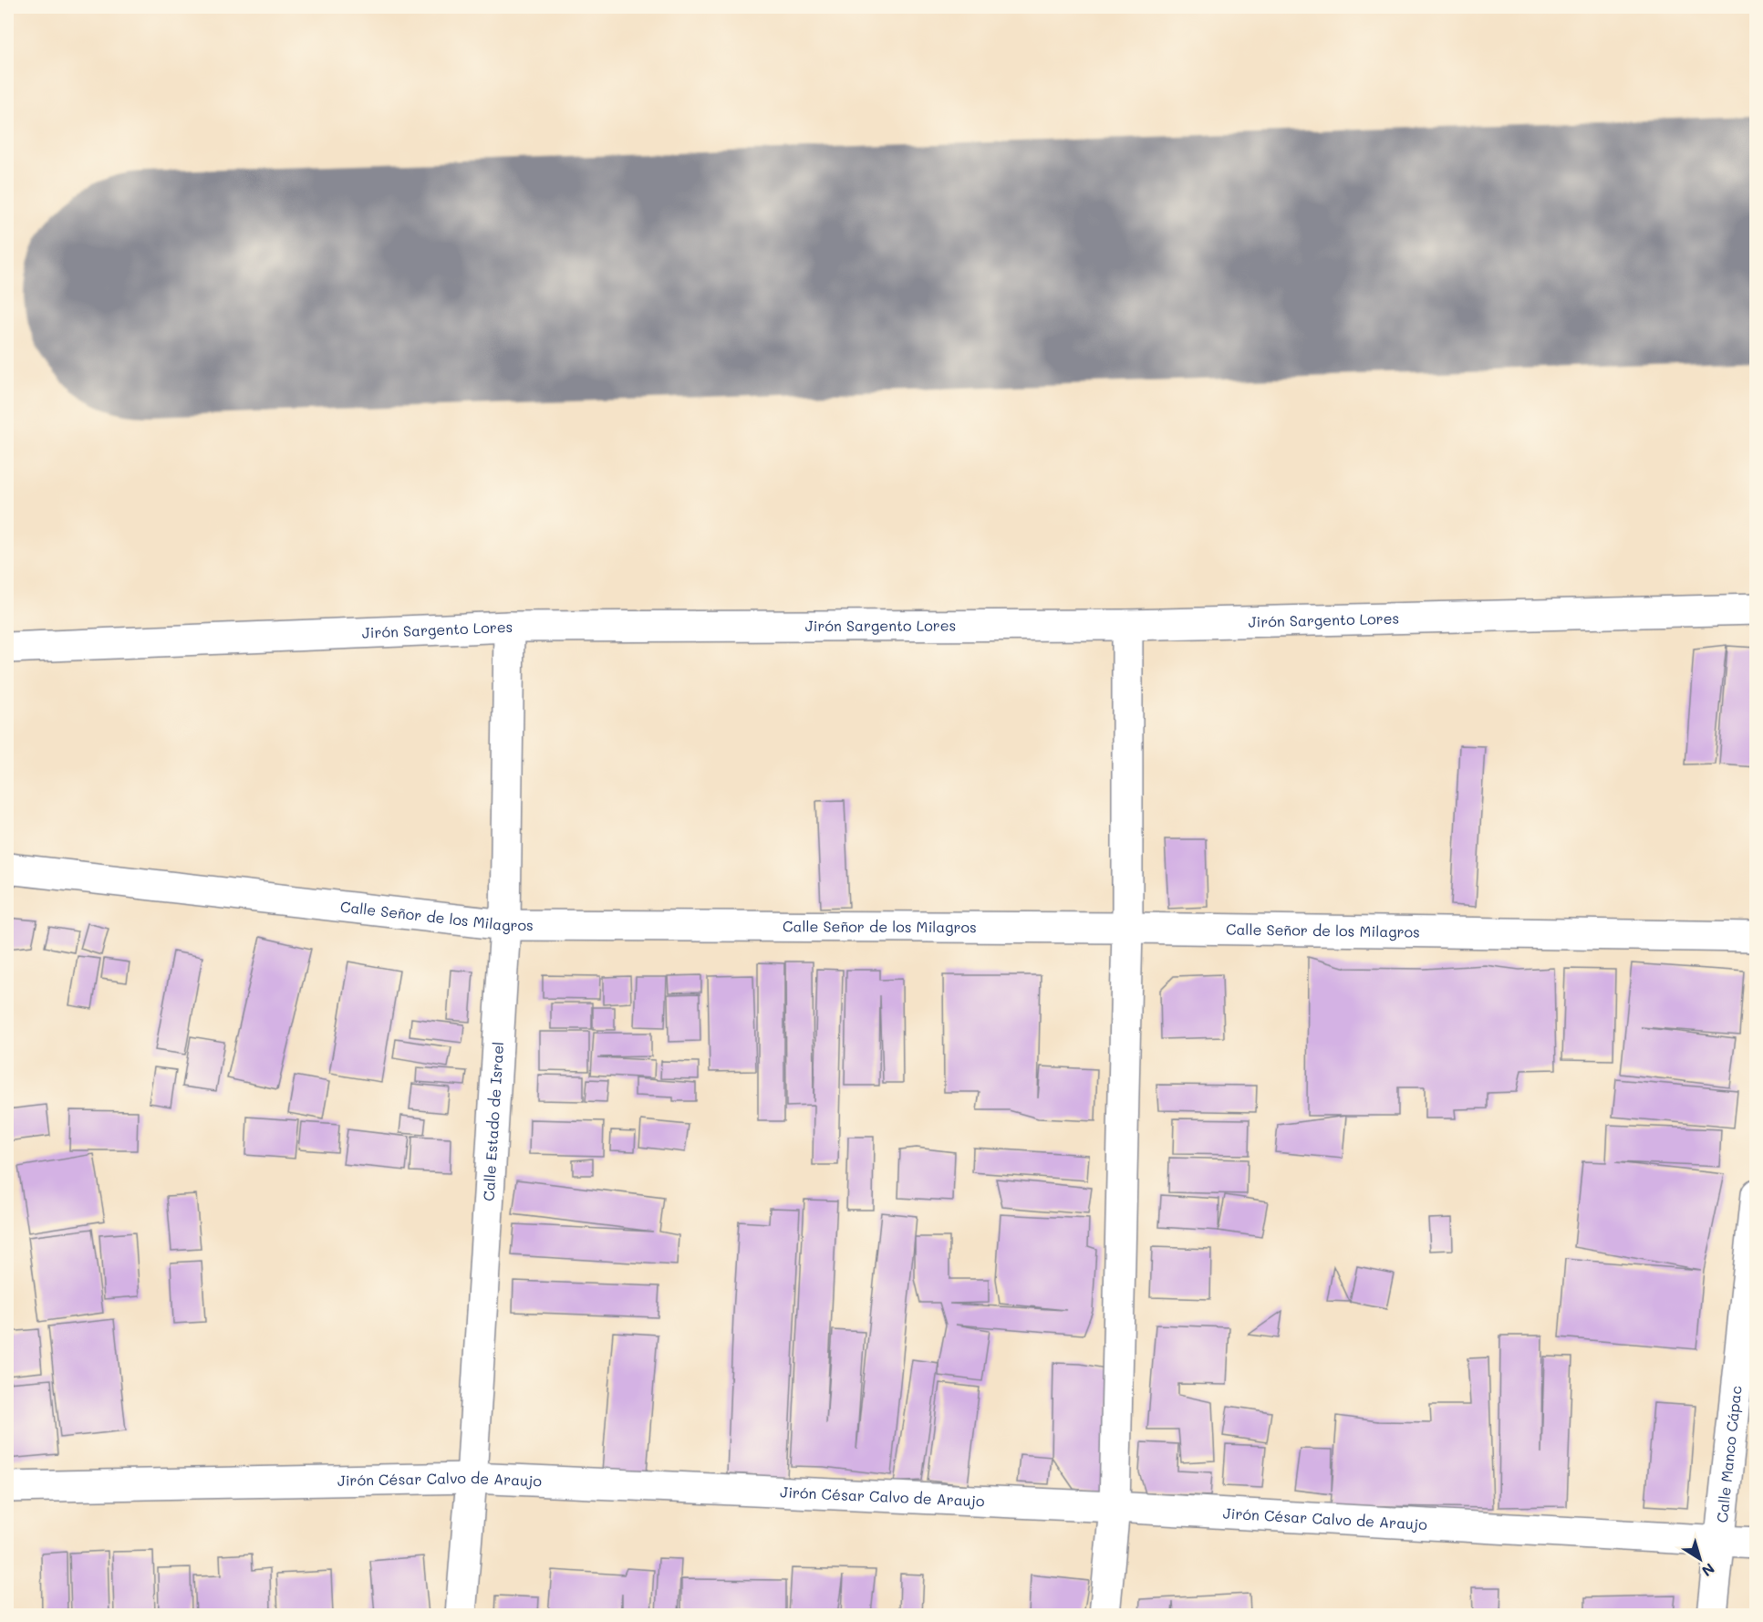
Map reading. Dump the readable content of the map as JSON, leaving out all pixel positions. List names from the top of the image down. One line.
{"streets":{"street":["Jirón Sargento Lores","Calle Señor de los Milagros","Calle Estado de Israel","Calle Manco Cápac","Jirón César Calvo de Araujo"]},"crossings":[["Jirón Sargento Lores","Calle Estado de Israel"],["Calle Señor de los Milagros","Calle Estado de Israel"],["Calle Estado de Israel","Jirón César Calvo de Araujo"],["Calle Manco Cápac","Jirón César Calvo de Araujo"]],"north":"bottom right"}
